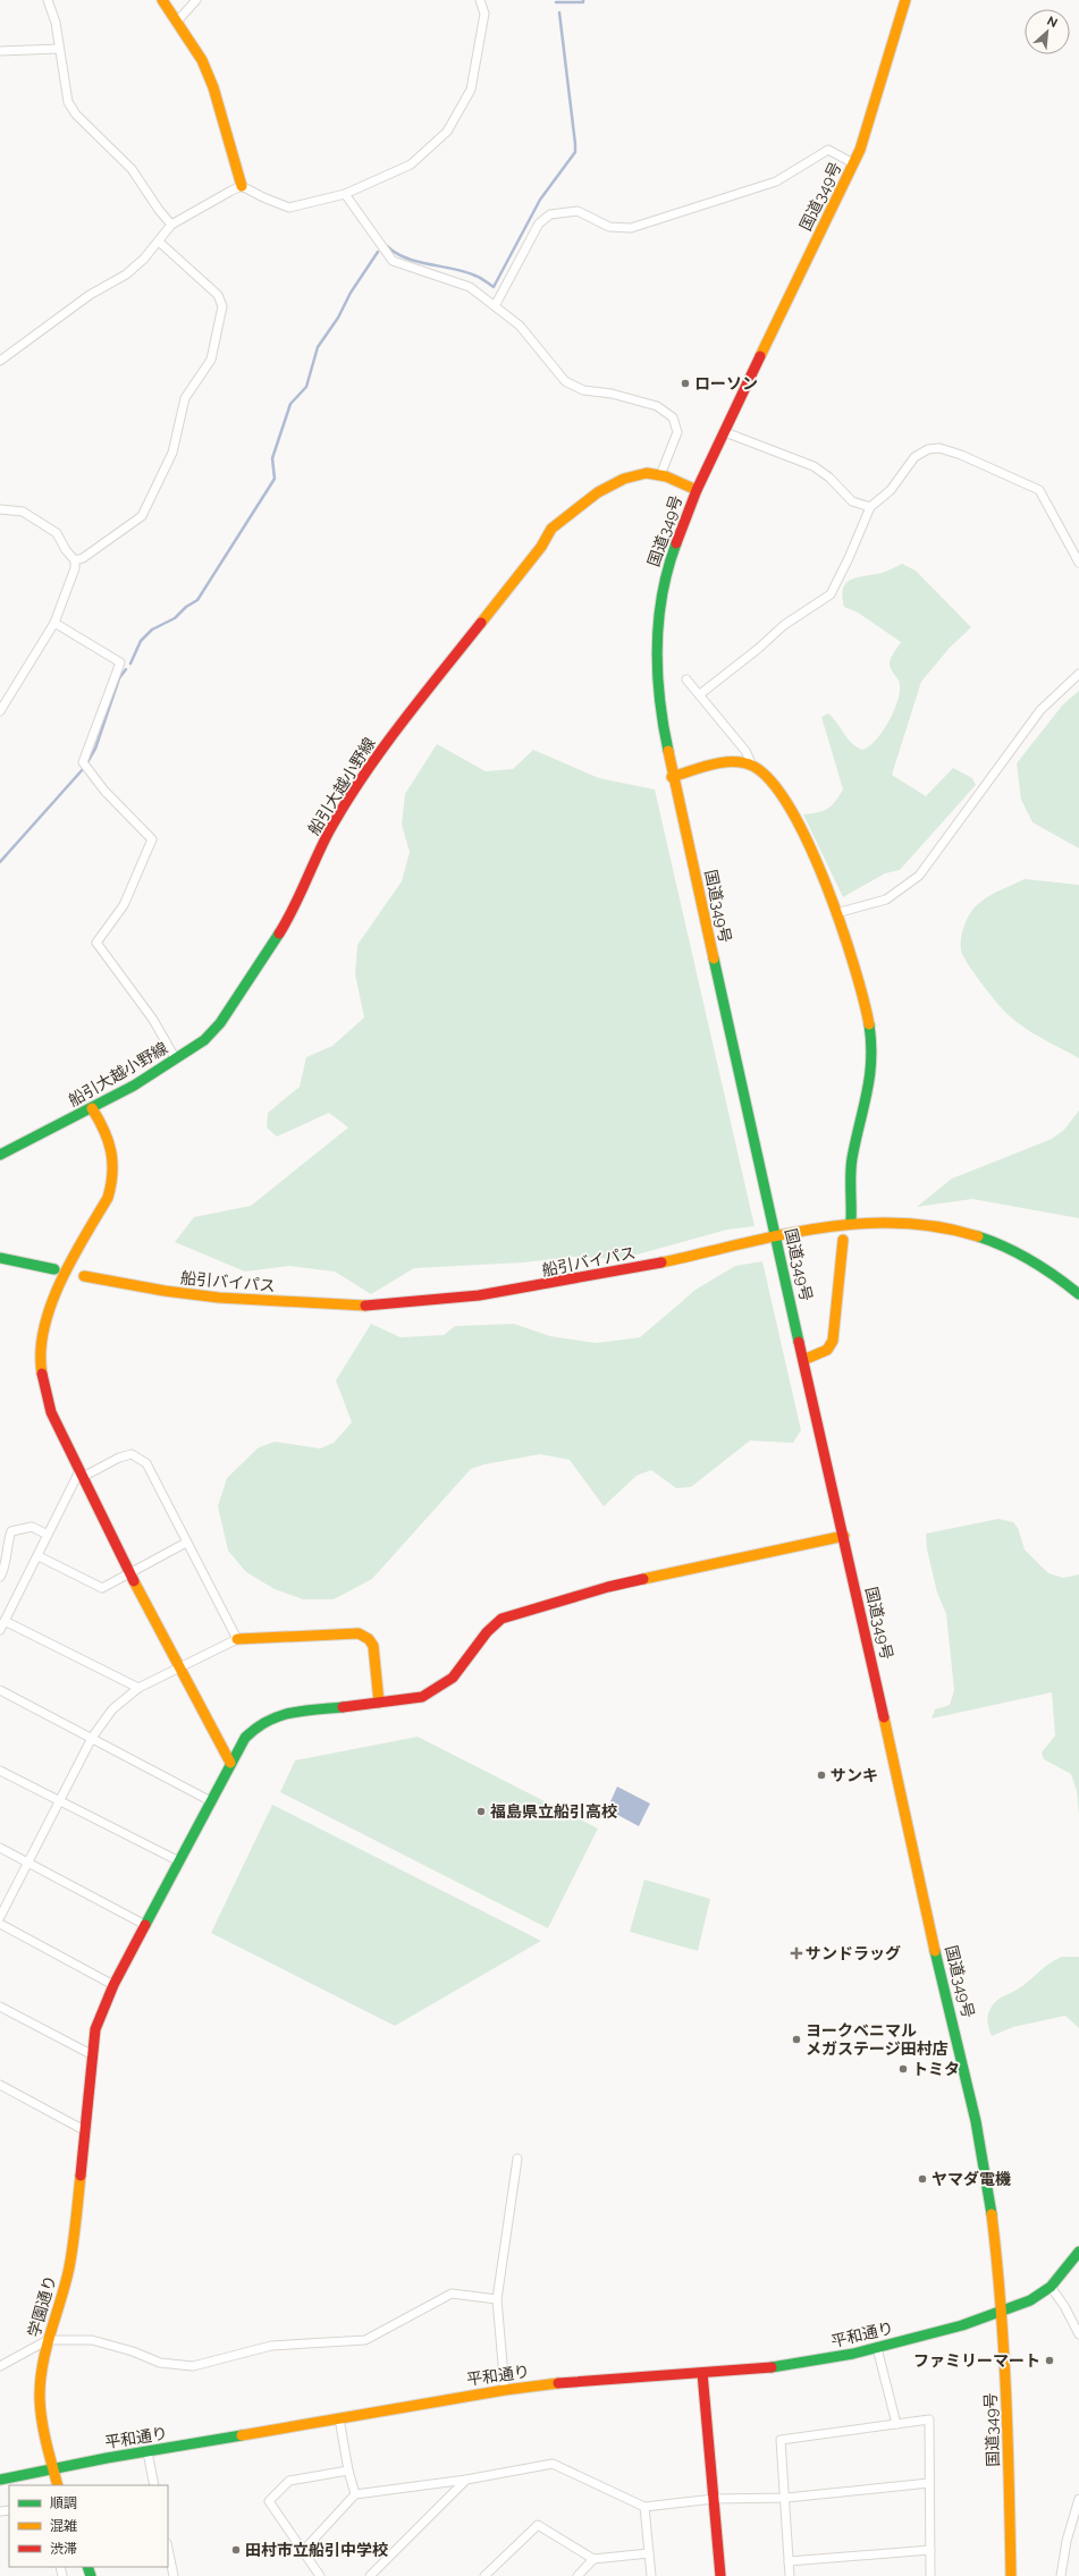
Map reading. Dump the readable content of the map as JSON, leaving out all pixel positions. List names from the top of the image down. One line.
{"streets":{"main road":["国道349号","船引大越小野線","船引バイパス","学園通り","平和通り"]},"crossings":[["国道349号","船引大越小野線"],["国道349号","船引バイパス"],["国道349号","学園通り"],["国道349号","平和通り"],["学園通り","平和通り"]],"places":{"other":["ローソン","サンキ","福島県立船引高校","ヨークベニマル メガステージ田村店","トミタ","ヤマダ電機","ファミリーマート","田村市立船引中学校"],"health":["サンドラッグ"]},"legend":["順調","混雑","渋滞"],"north":"top right"}
